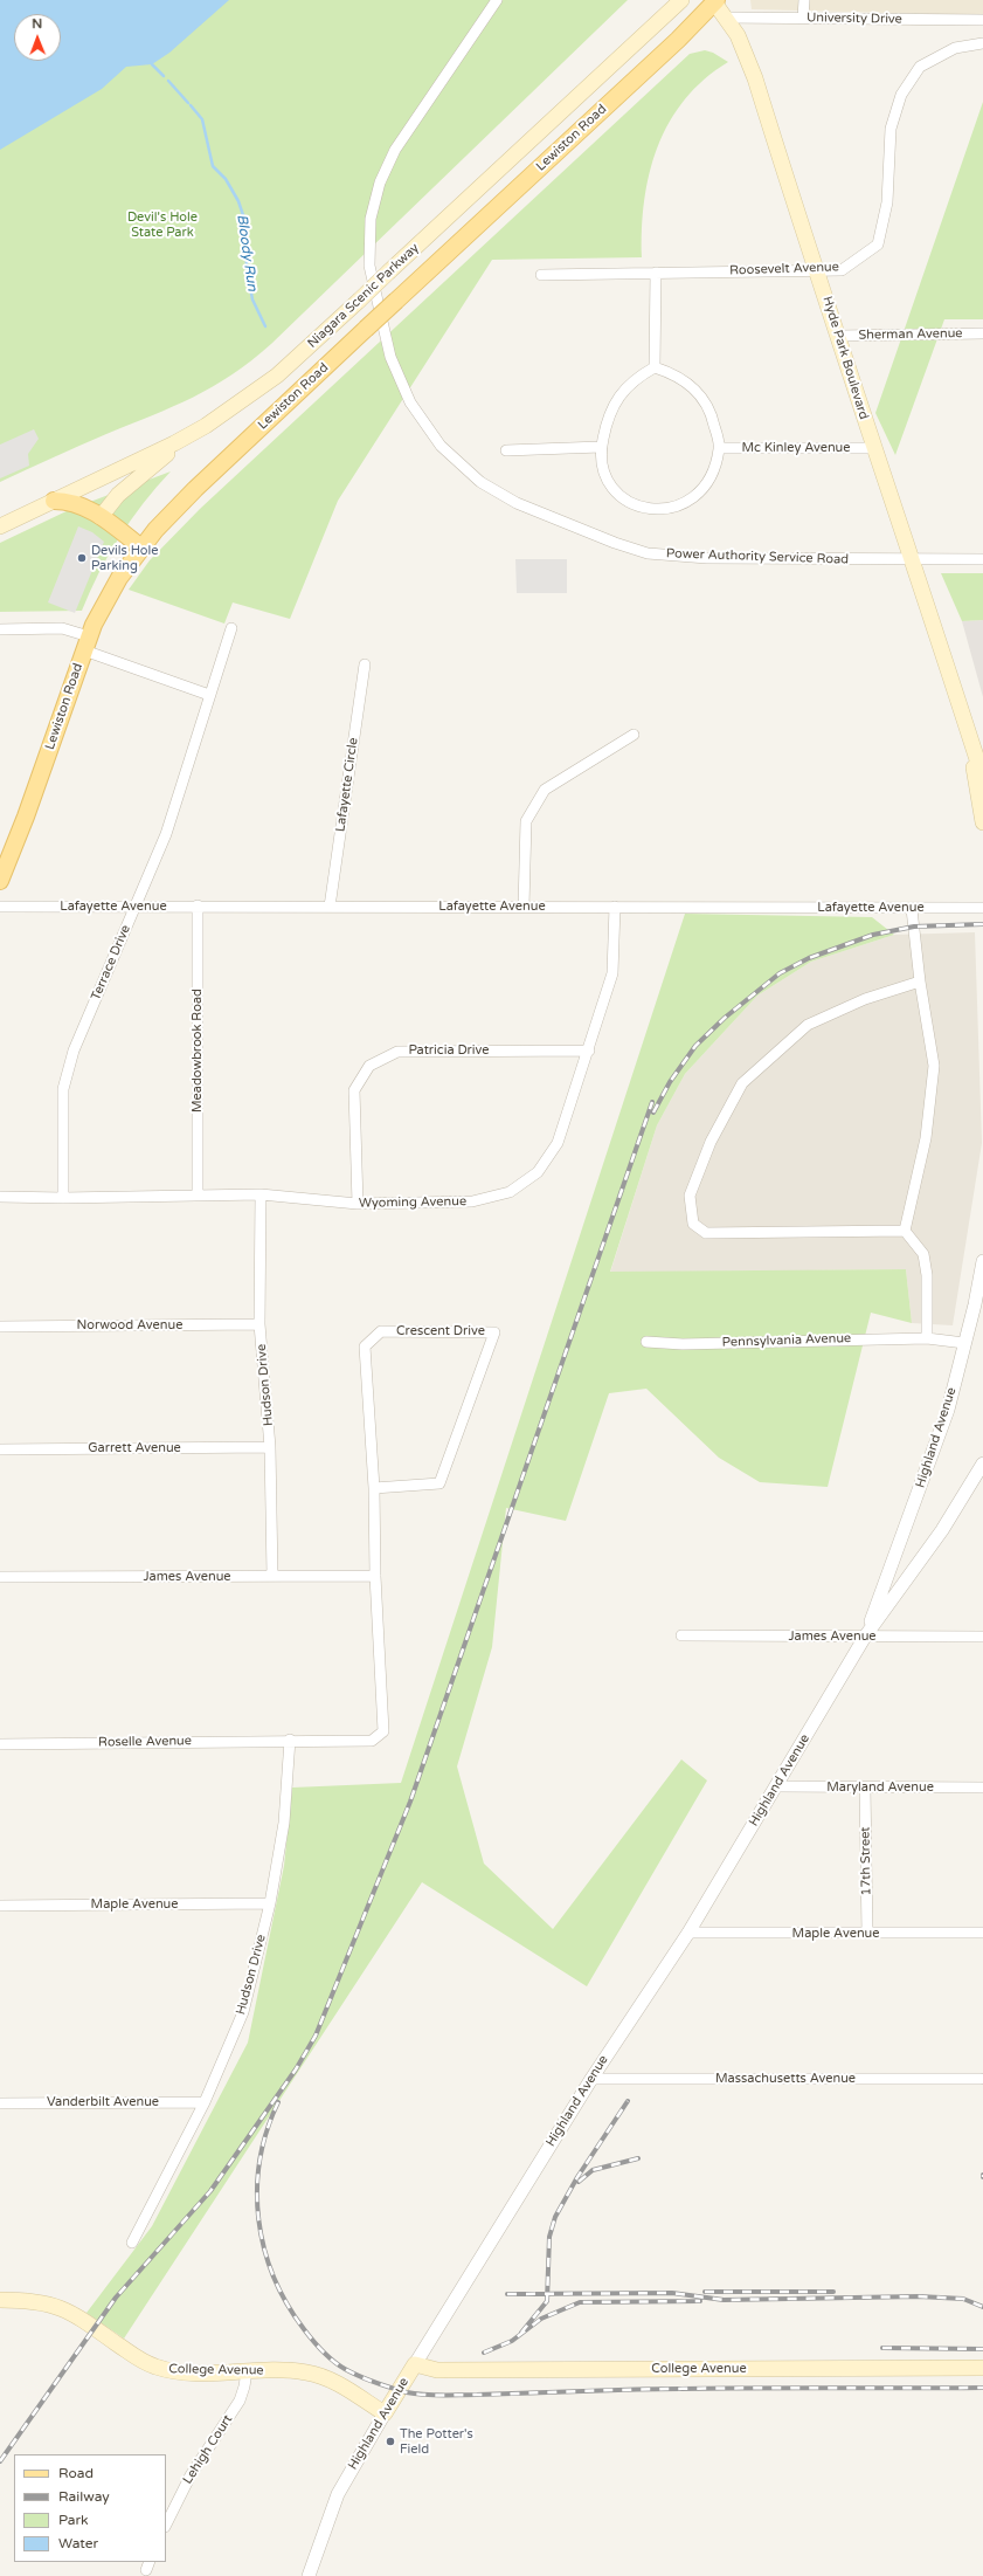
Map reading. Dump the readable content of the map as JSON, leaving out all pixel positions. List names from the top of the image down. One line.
{"streets":{"main road":["Lewiston Road","Niagara Scenic Parkway","Hyde Park Boulevard","Highland Avenue","College Avenue"],"street":["University Drive","Roosevelt Avenue","Sherman Avenue","Mc Kinley Avenue","Power Authority Service Road","Lafayette Circle","Lafayette Avenue","Terrace Drive","Meadowbrook Road","Patricia Drive","Wyoming Avenue","Norwood Avenue","Crescent Drive","Pennsylvania Avenue","Hudson Drive","Garrett Avenue","James Avenue","Roselle Avenue","Maryland Avenue","17th Street","Maple Avenue","Massachusetts Avenue","Vanderbilt Avenue","Lehigh Court"]},"crossings":[["University Drive","Hyde Park Boulevard"],["Lewiston Road","Hyde Park Boulevard"],["Roosevelt Avenue","Hyde Park Boulevard"],["Sherman Avenue","Hyde Park Boulevard"],["Hyde Park Boulevard","Mc Kinley Avenue"],["Hyde Park Boulevard","Power Authority Service Road"],["Lafayette Circle","Lafayette Avenue"],["Lafayette Avenue","Terrace Drive"],["Lafayette Avenue","Meadowbrook Road"],["Lafayette Avenue","Wyoming Avenue"],["Terrace Drive","Wyoming Avenue"],["Meadowbrook Road","Wyoming Avenue"],["Patricia Drive","Wyoming Avenue"],["Wyoming Avenue","Hudson Drive"],["Norwood Avenue","Hudson Drive"],["Crescent Drive","Hudson Drive"],["Crescent Drive","James Avenue"],["Crescent Drive","Roselle Avenue"],["Pennsylvania Avenue","Highland Avenue"],["Hudson Drive","Garrett Avenue"],["Hudson Drive","James Avenue"],["Hudson Drive","Roselle Avenue"],["Hudson Drive","Maple Avenue"],["Hudson Drive","Vanderbilt Avenue"],["Highland Avenue","James Avenue"],["Highland Avenue","Maryland Avenue"],["Highland Avenue","Maple Avenue"],["Highland Avenue","Massachusetts Avenue"],["Highland Avenue","College Avenue"],["Maryland Avenue","17th Street"],["17th Street","Maple Avenue"],["College Avenue","Lehigh Court"]],"water":["Bloody Run"],"parks":["Devil's Hole State Park"],"places":["Devils Hole Parking","The Potter's Field"],"legend":["Road","Railway","Park","Water"],"north":"top"}
